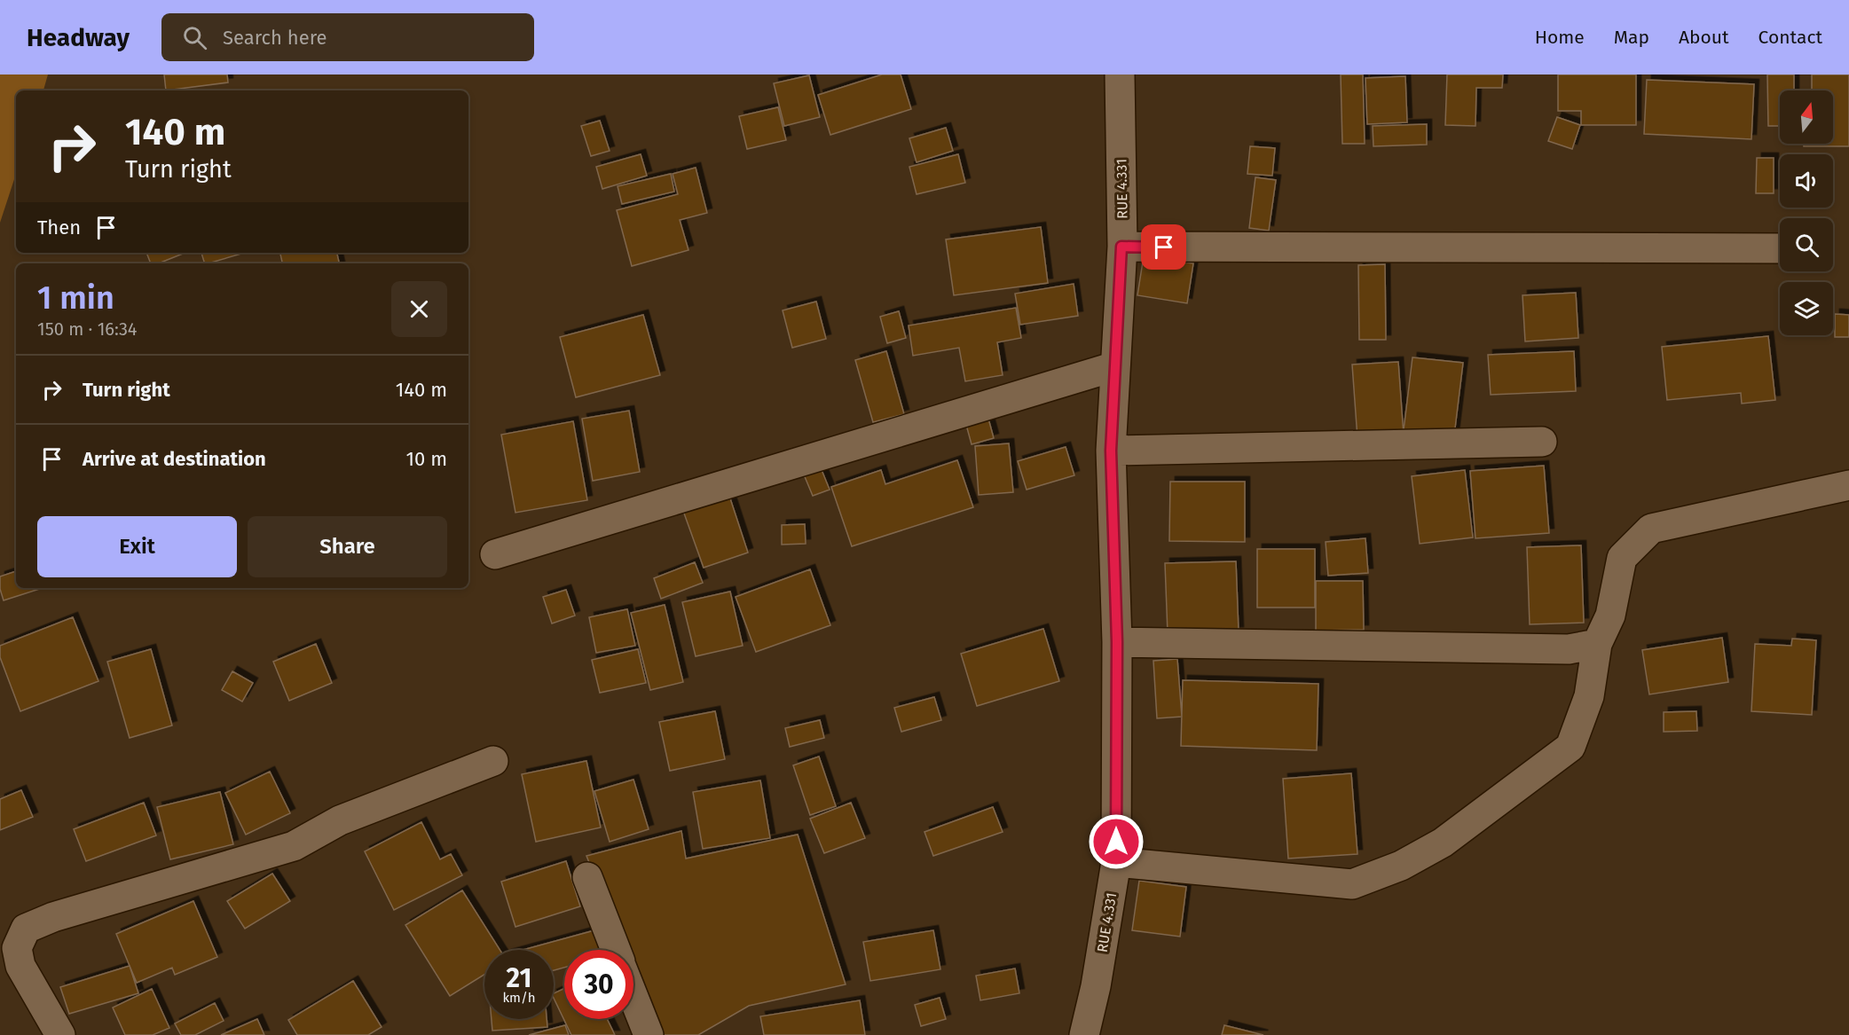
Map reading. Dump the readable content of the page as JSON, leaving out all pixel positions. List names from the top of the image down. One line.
{"streets":{"street":["RUE 4.331"]},"north":"top","page":{"header":"Headway","search":"Search here","nav":["Home","Map","About","Contact"],"turn":["140 m","Turn right"],"then":"Then","heading":["1 min","150 m · 16:34"],"list":[{"name":"Turn right","value":"140 m"},{"name":"Arrive at destination","value":"10 m"}],"buttons":["Exit","Share"],"speed":"21 km/h","limit":"30"}}
